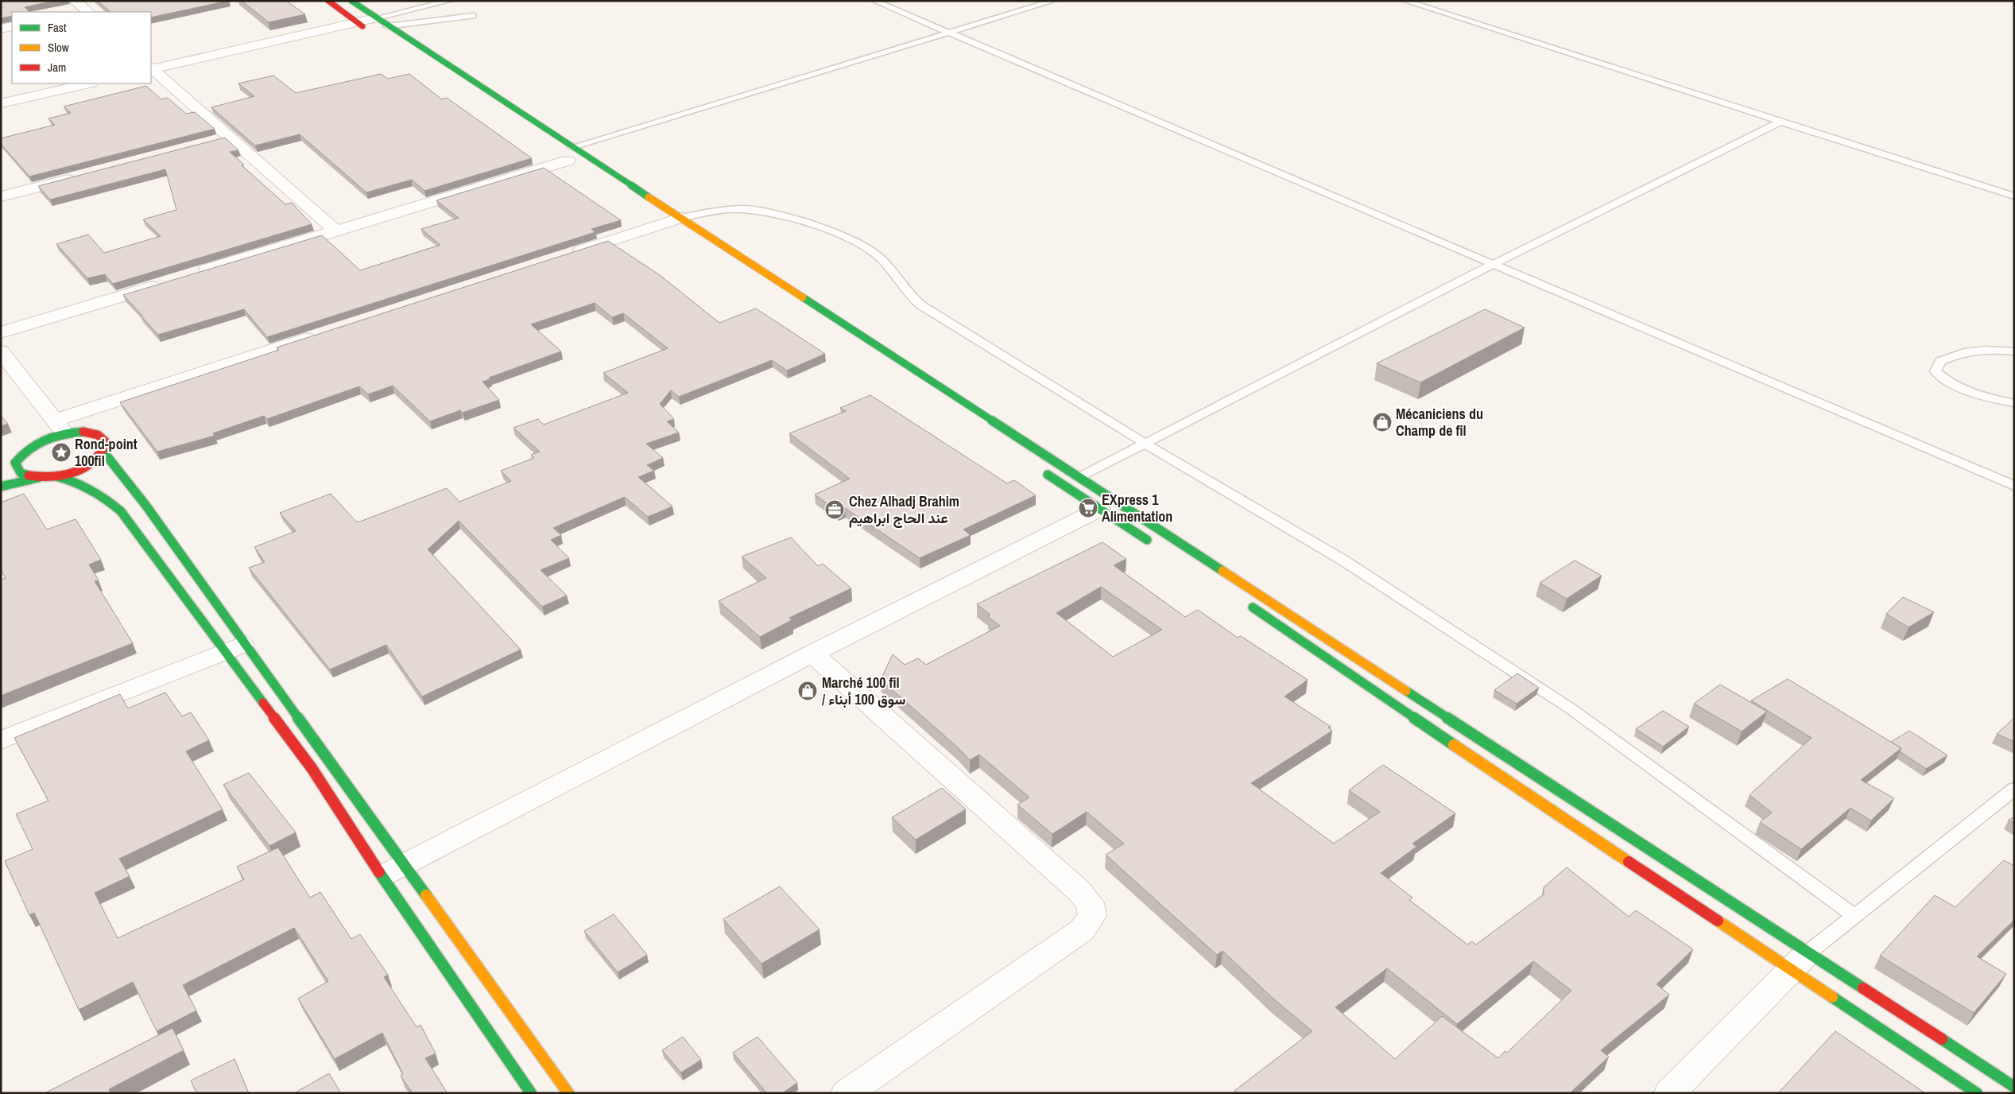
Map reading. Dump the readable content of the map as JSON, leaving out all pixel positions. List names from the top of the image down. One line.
{"places":{"shop":["Mécaniciens du Champ de fil","Marché 100 fil / سوق 100 أبناء"],"place":["Rond-point 100fil"],"supermarket":["EXpress 1 Alimentation"],"office":["Chez Alhadj Brahim عند الحاج ابراهيم"]},"legend":["Fast","Slow","Jam"]}
